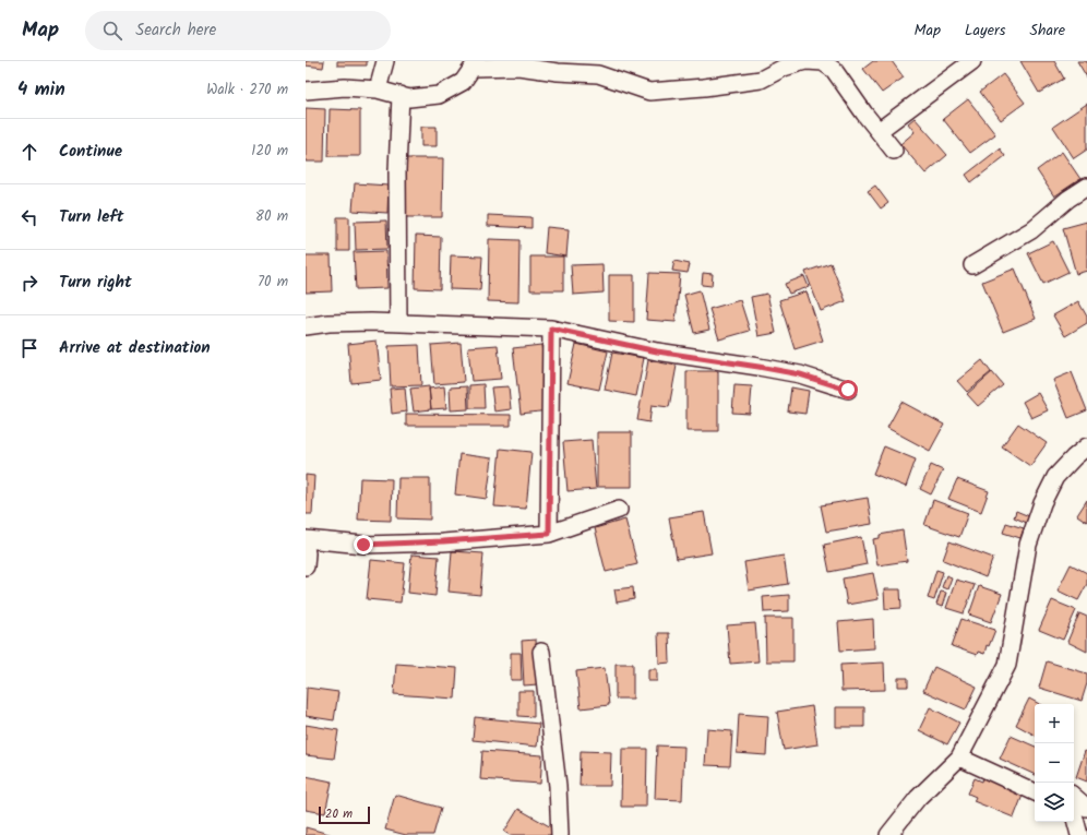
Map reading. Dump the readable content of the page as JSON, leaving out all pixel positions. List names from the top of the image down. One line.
{"scale_bar":"20 m","page":{"header":"Map","search":"Search here","nav":["Map","Layers","Share"],"heading":["4 min","Walk · 270 m"],"list":[["Continue","120 m"],["Turn left","80 m"],["Turn right","70 m"],"Arrive at destination"],"map_buttons":["+","−"],"scale":"20 m"}}
